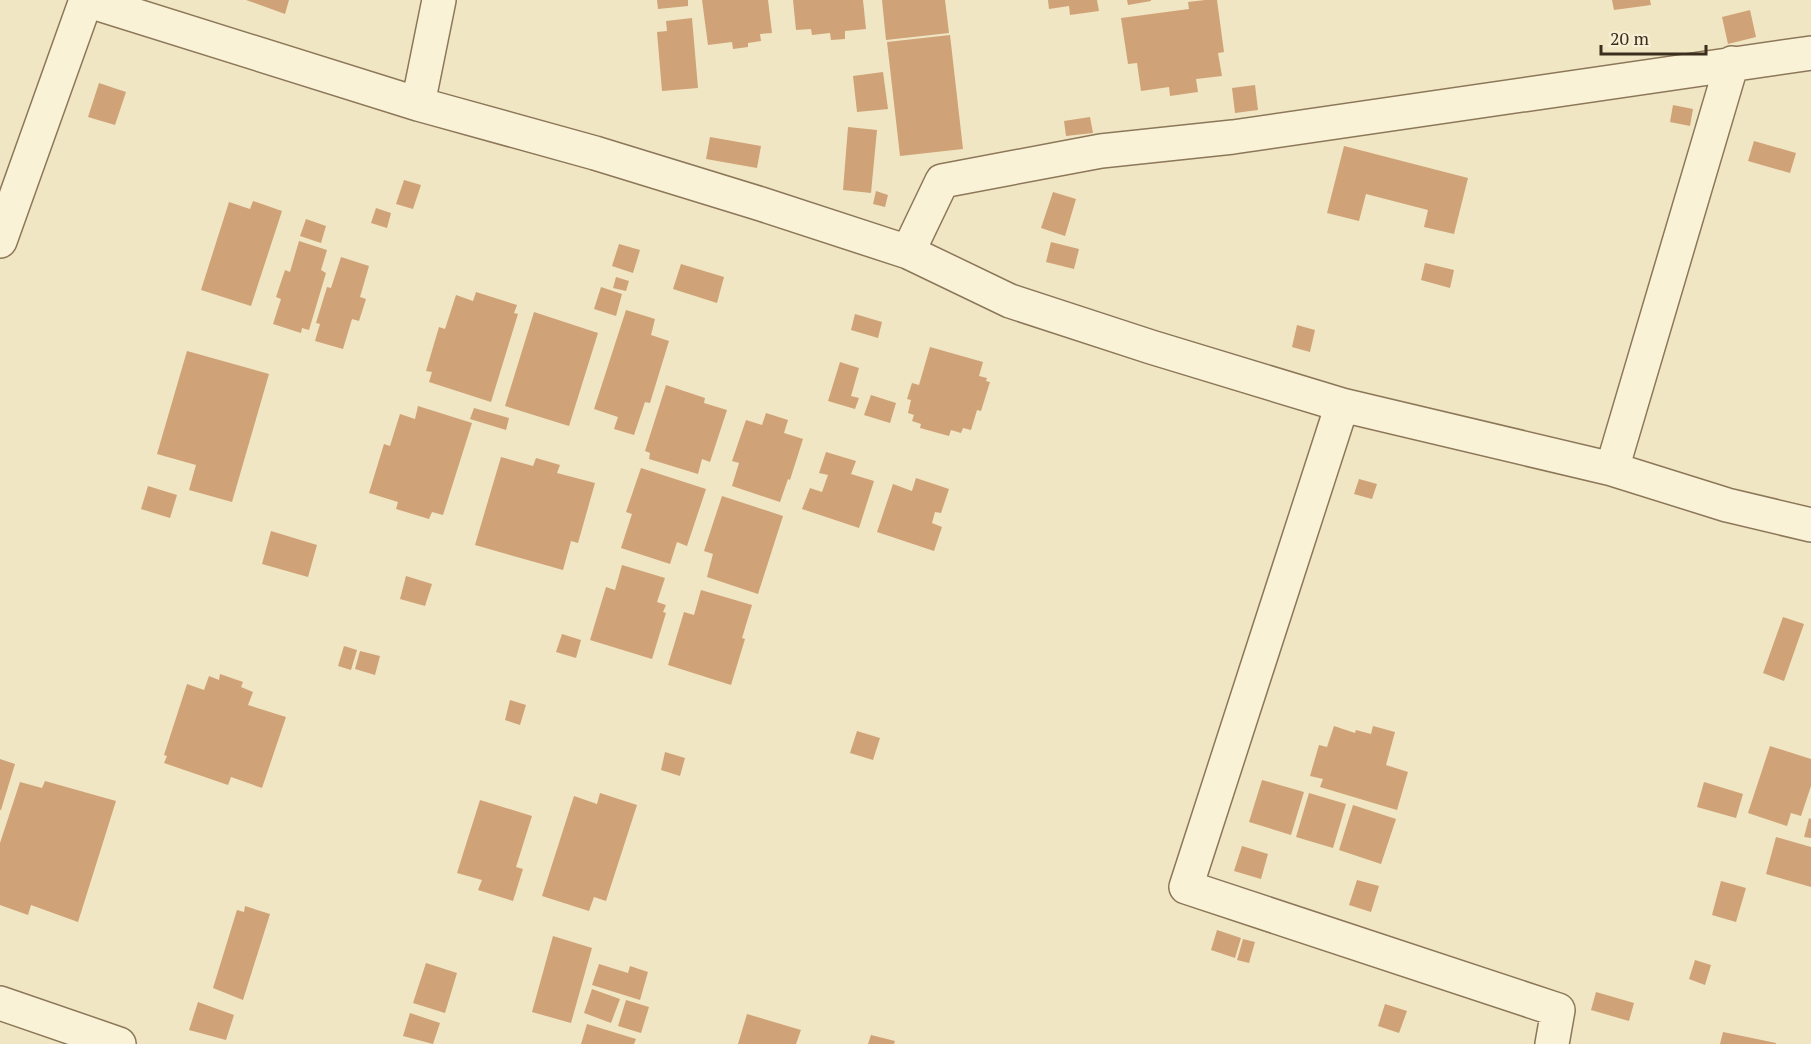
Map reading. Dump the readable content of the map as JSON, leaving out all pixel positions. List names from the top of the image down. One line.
{"scale_bar":"20 m"}
